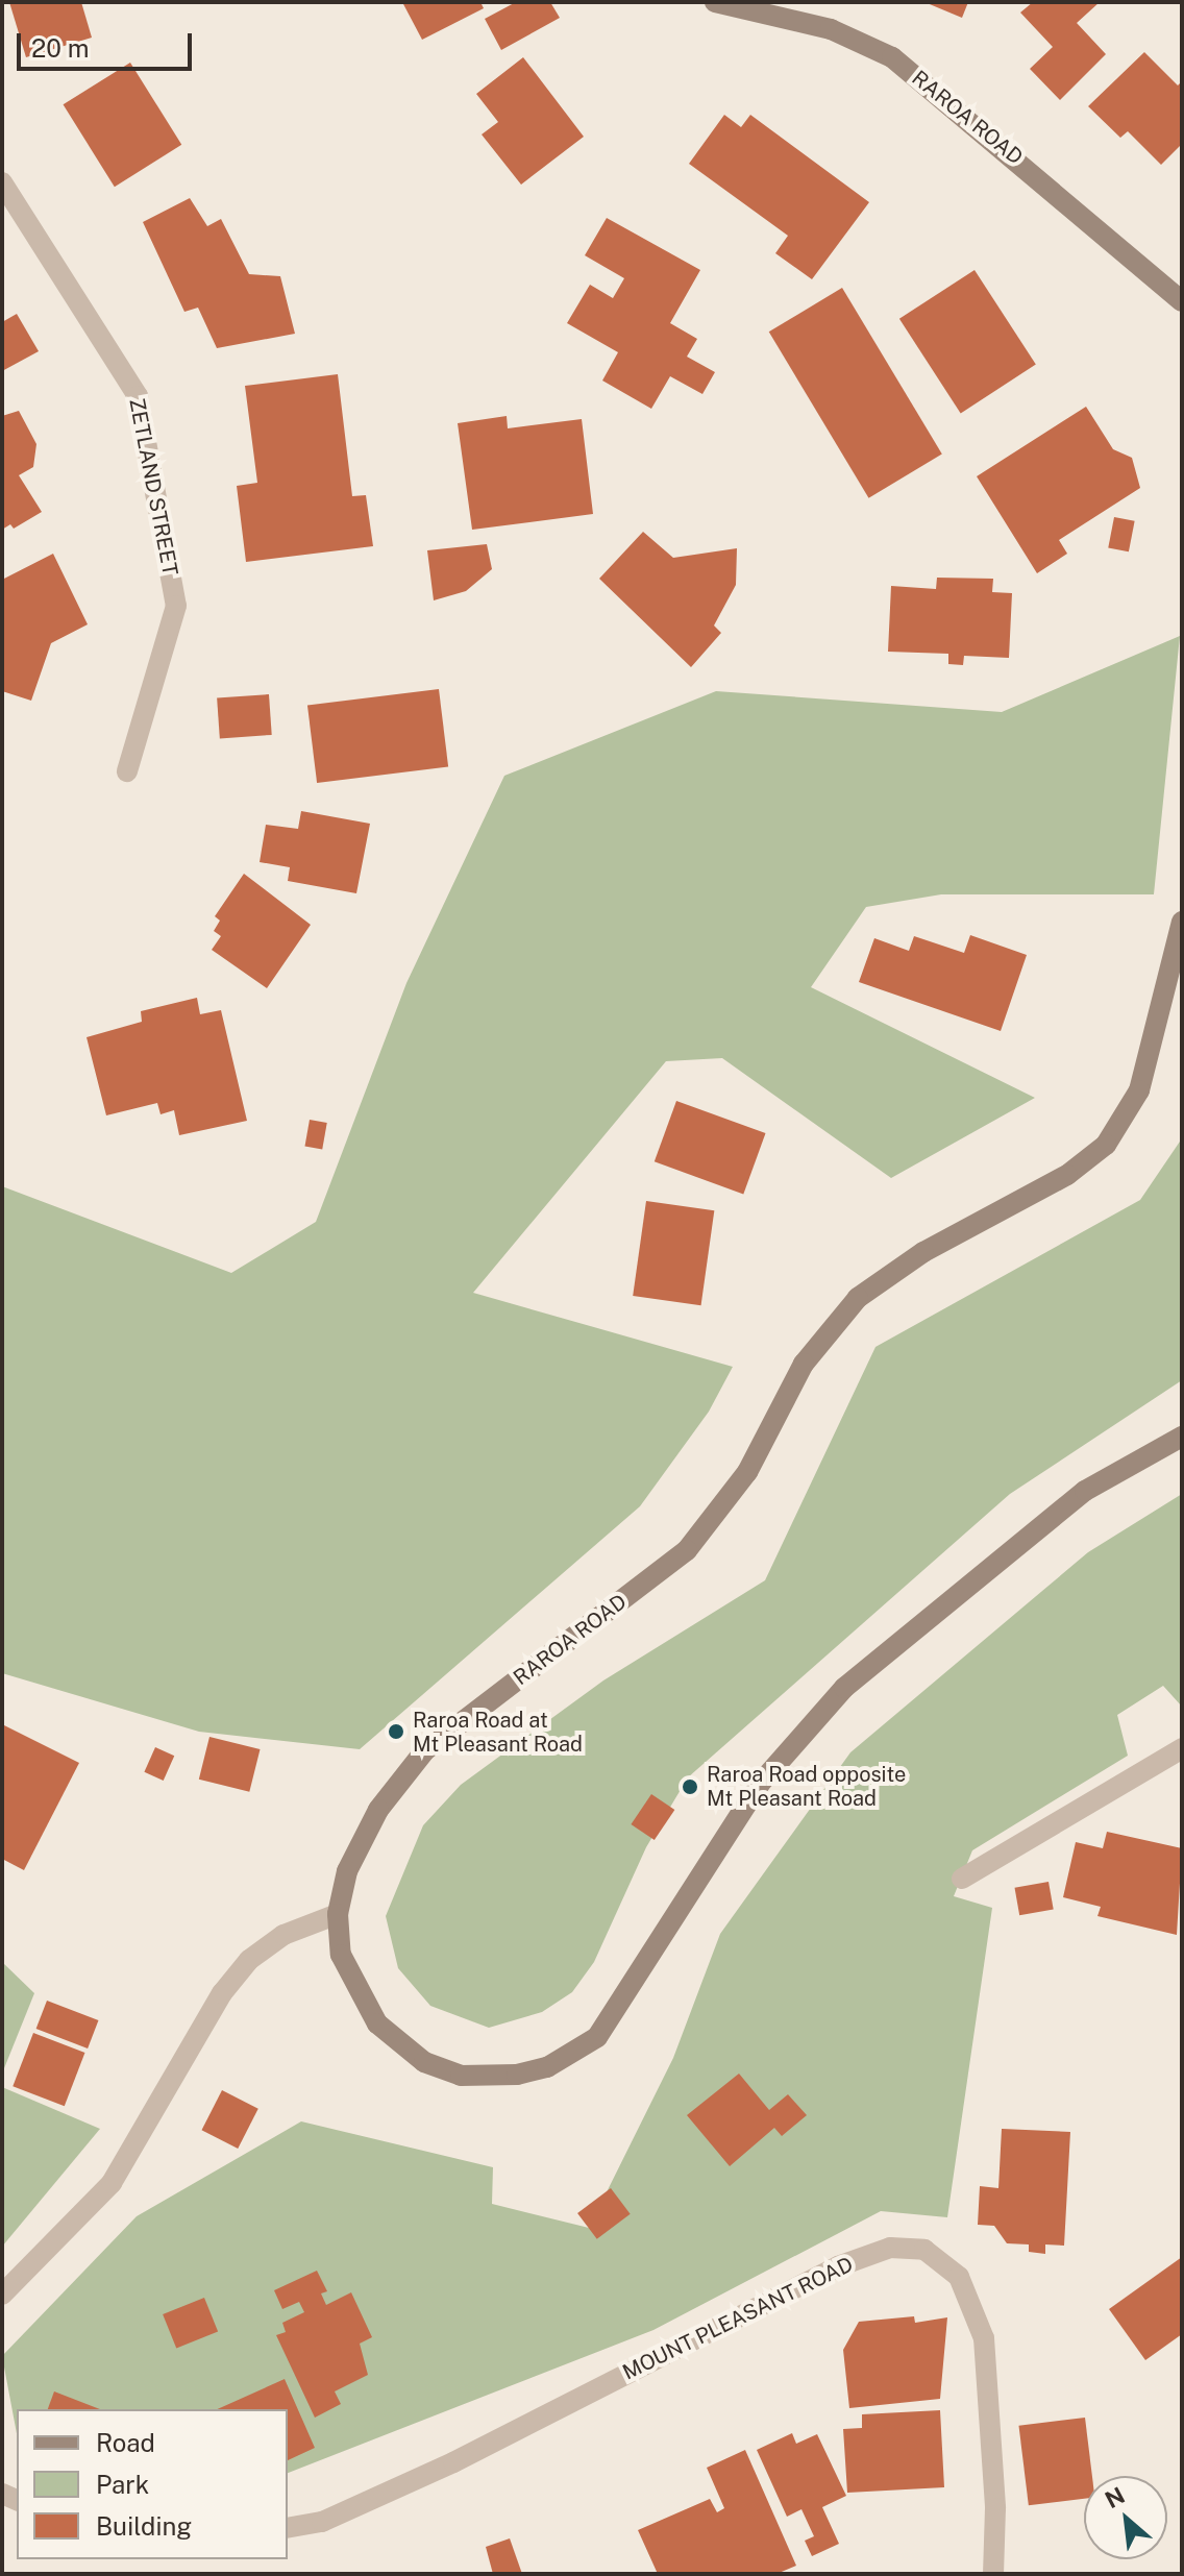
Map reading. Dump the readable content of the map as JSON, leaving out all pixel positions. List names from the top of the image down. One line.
{"streets":{"main road":["RAROA ROAD"],"street":["ZETLAND STREET","MOUNT PLEASANT ROAD"]},"places":["Raroa Road at Mt Pleasant Road","Raroa Road opposite Mt Pleasant Road"],"legend":["Road","Park","Building"],"scale_bar":"20 m","north":"top left"}
